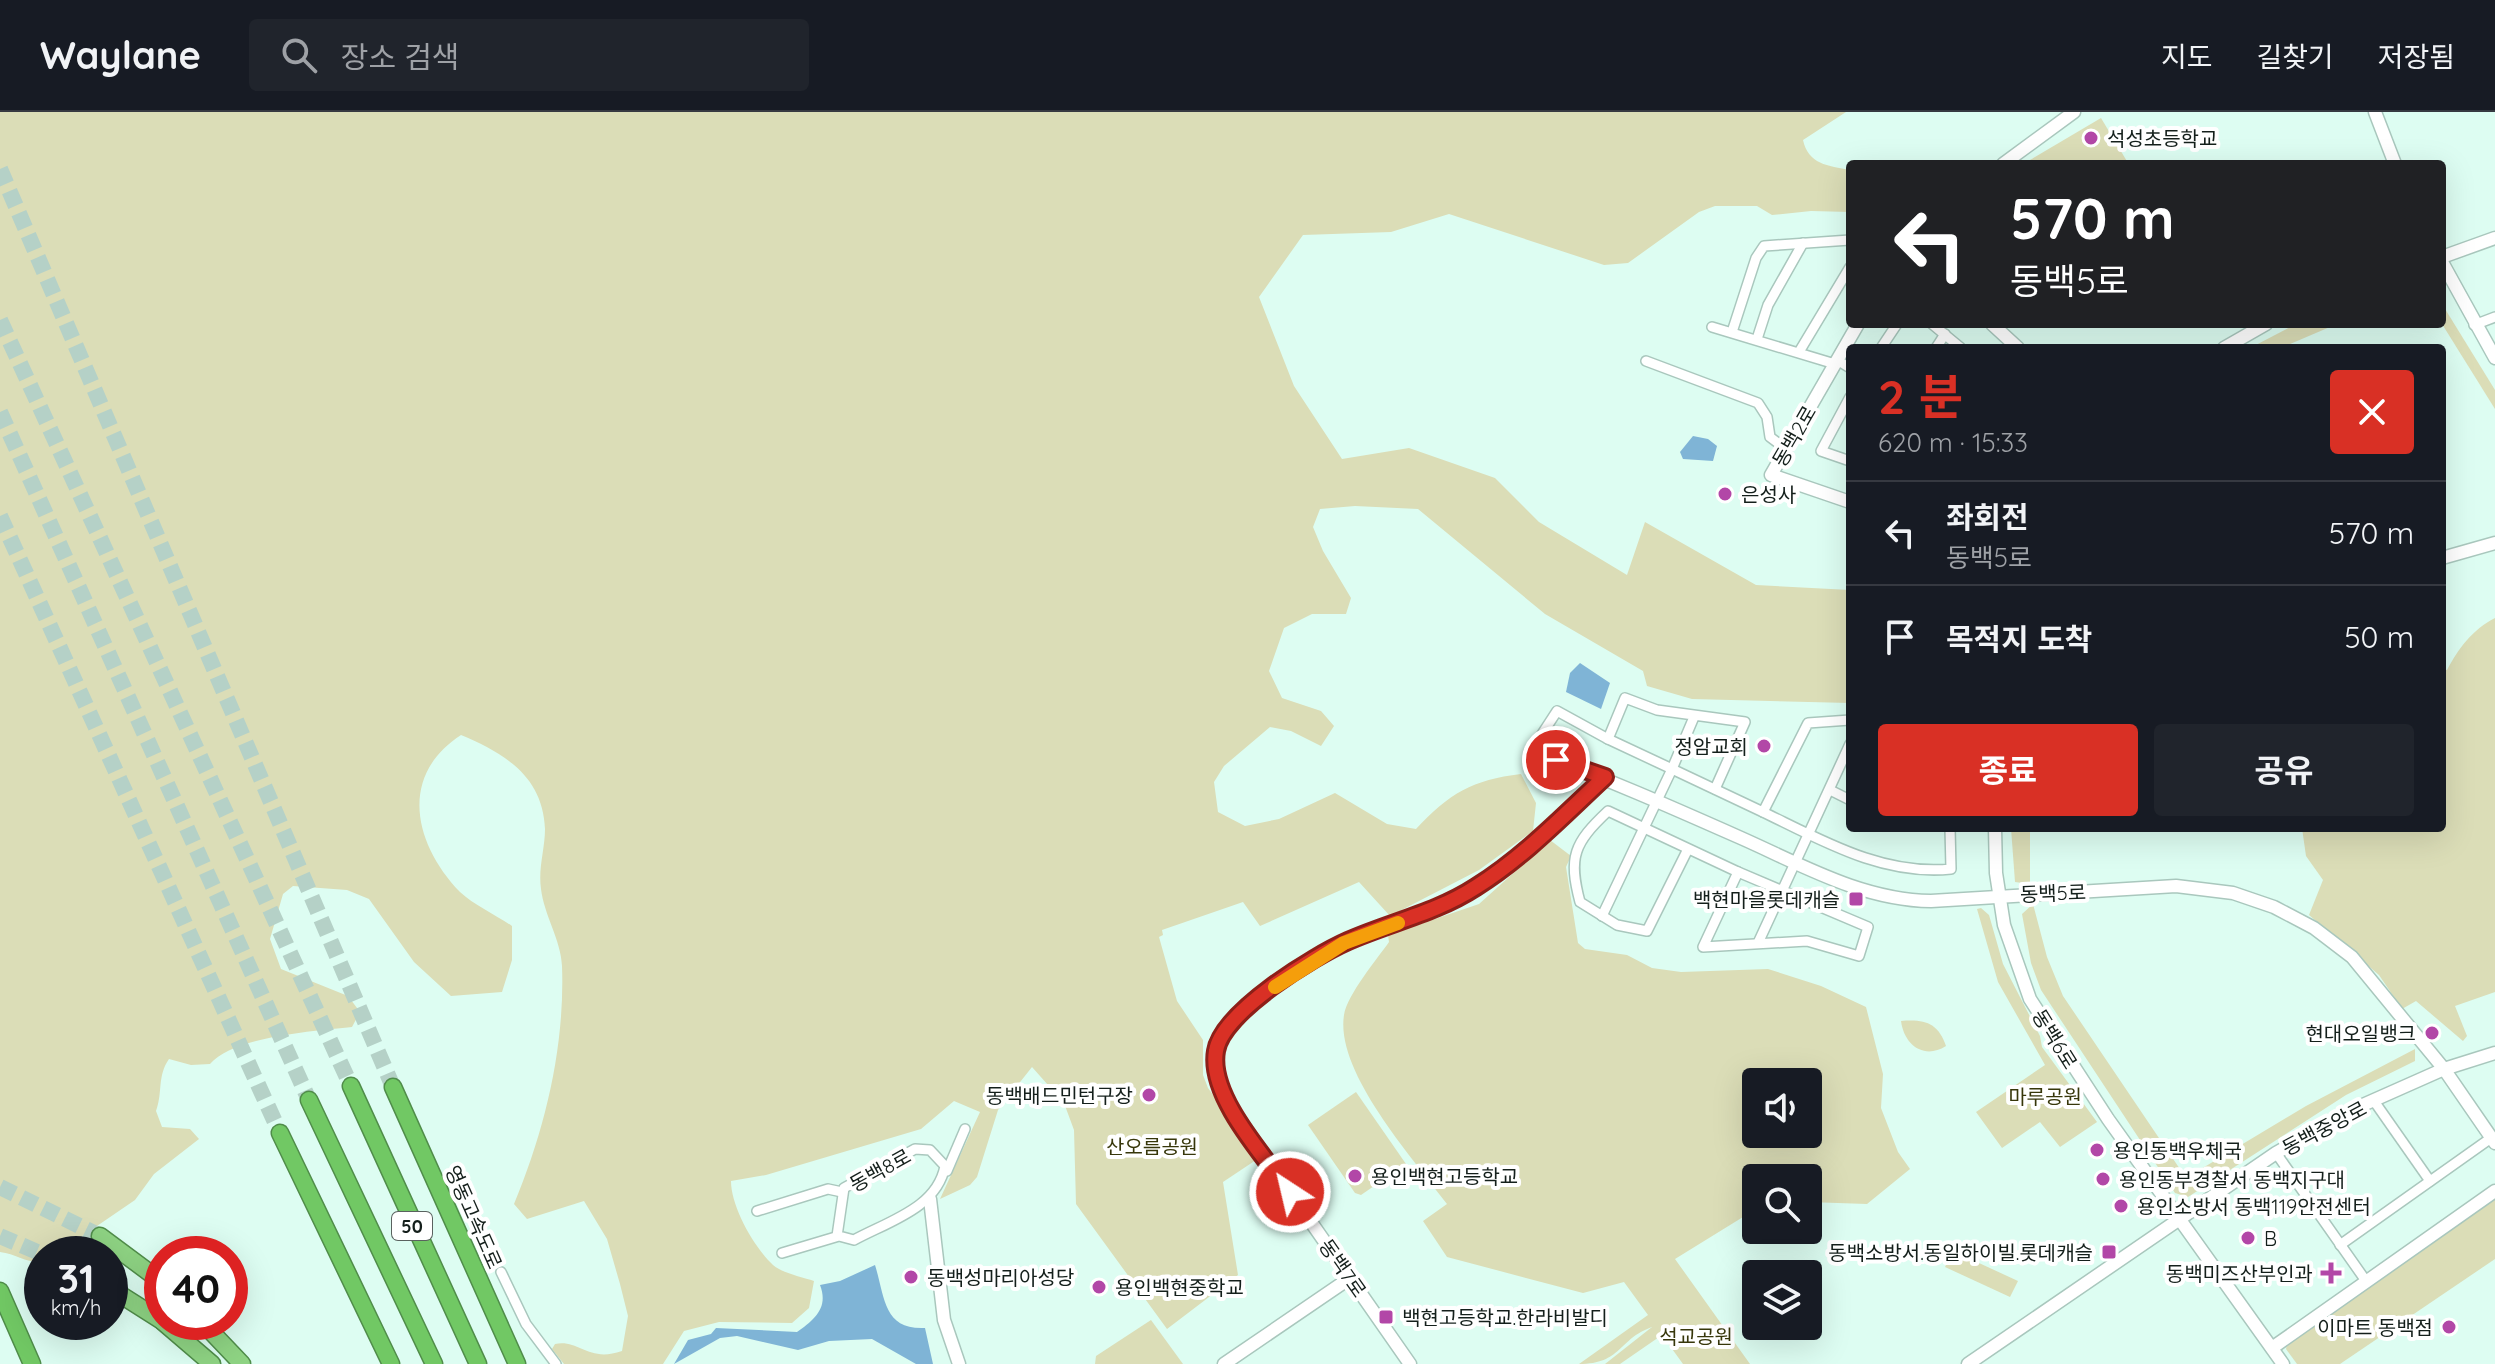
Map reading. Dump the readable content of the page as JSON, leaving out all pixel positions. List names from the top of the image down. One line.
{"streets":{"highway":["영동고속도로","50"],"street":["동백2로","동백5로","동백6로","동백중앙로","동백8로","동백7로"]},"crossings":[["동백5로","동백6로"],["동백5로","동백중앙로"],["동백5로","동백7로"],["동백6로","동백중앙로"]],"parks":["마루공원","산오름공원","석교공원"],"places":{"other":["석성초등학교","은성사","정암교회","현대오일뱅크","동백배드민턴구장","용인동백우체국","용인백현고등학교","용인동부경찰서 동백지구대","용인소방서 동백119안전센터","B","동백성마리아성당","용인백현중학교","이마트 동백점"],"transit":["백현마을롯데캐슬","동백소방서.동일하이빌.롯데캐슬","백현고등학교.한라비발디"],"health":["동백미즈산부인과"]},"page":{"header":"Waylane","search":"장소 검색","nav":["지도","길찾기","저장됨"],"turn":["570 m","동백5로"],"heading":["2 분","620 m · 15:33"],"list":[{"name":"좌회전","note":"동백5로","value":"570 m"},{"name":"목적지 도착","value":"50 m"}],"buttons":["종료","공유"],"speed":"31 km/h","limit":"40"}}
